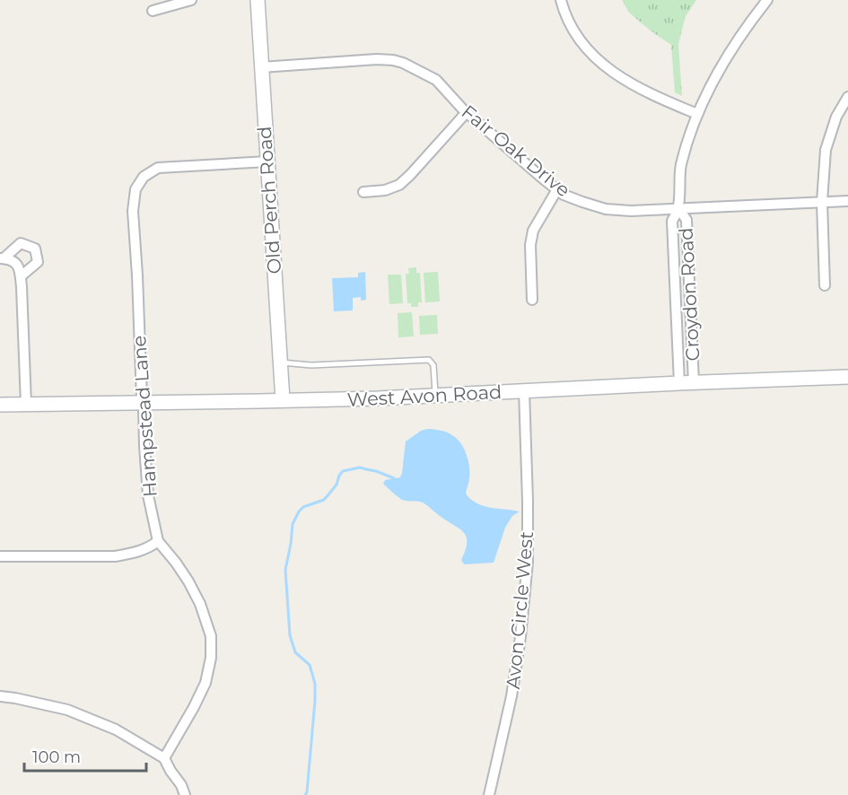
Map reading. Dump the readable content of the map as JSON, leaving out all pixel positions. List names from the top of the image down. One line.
{"streets":{"street":["Fair Oak Drive","Old Perch Road","Croydon Road","West Avon Road","Hampstead Lane","Avon Circle West"]},"crossings":[["Fair Oak Drive","Old Perch Road"],["Fair Oak Drive","Croydon Road"],["Old Perch Road","West Avon Road"],["Old Perch Road","Hampstead Lane"],["Croydon Road","West Avon Road"],["West Avon Road","Hampstead Lane"],["West Avon Road","Avon Circle West"]],"scale_bar":"100 m"}
